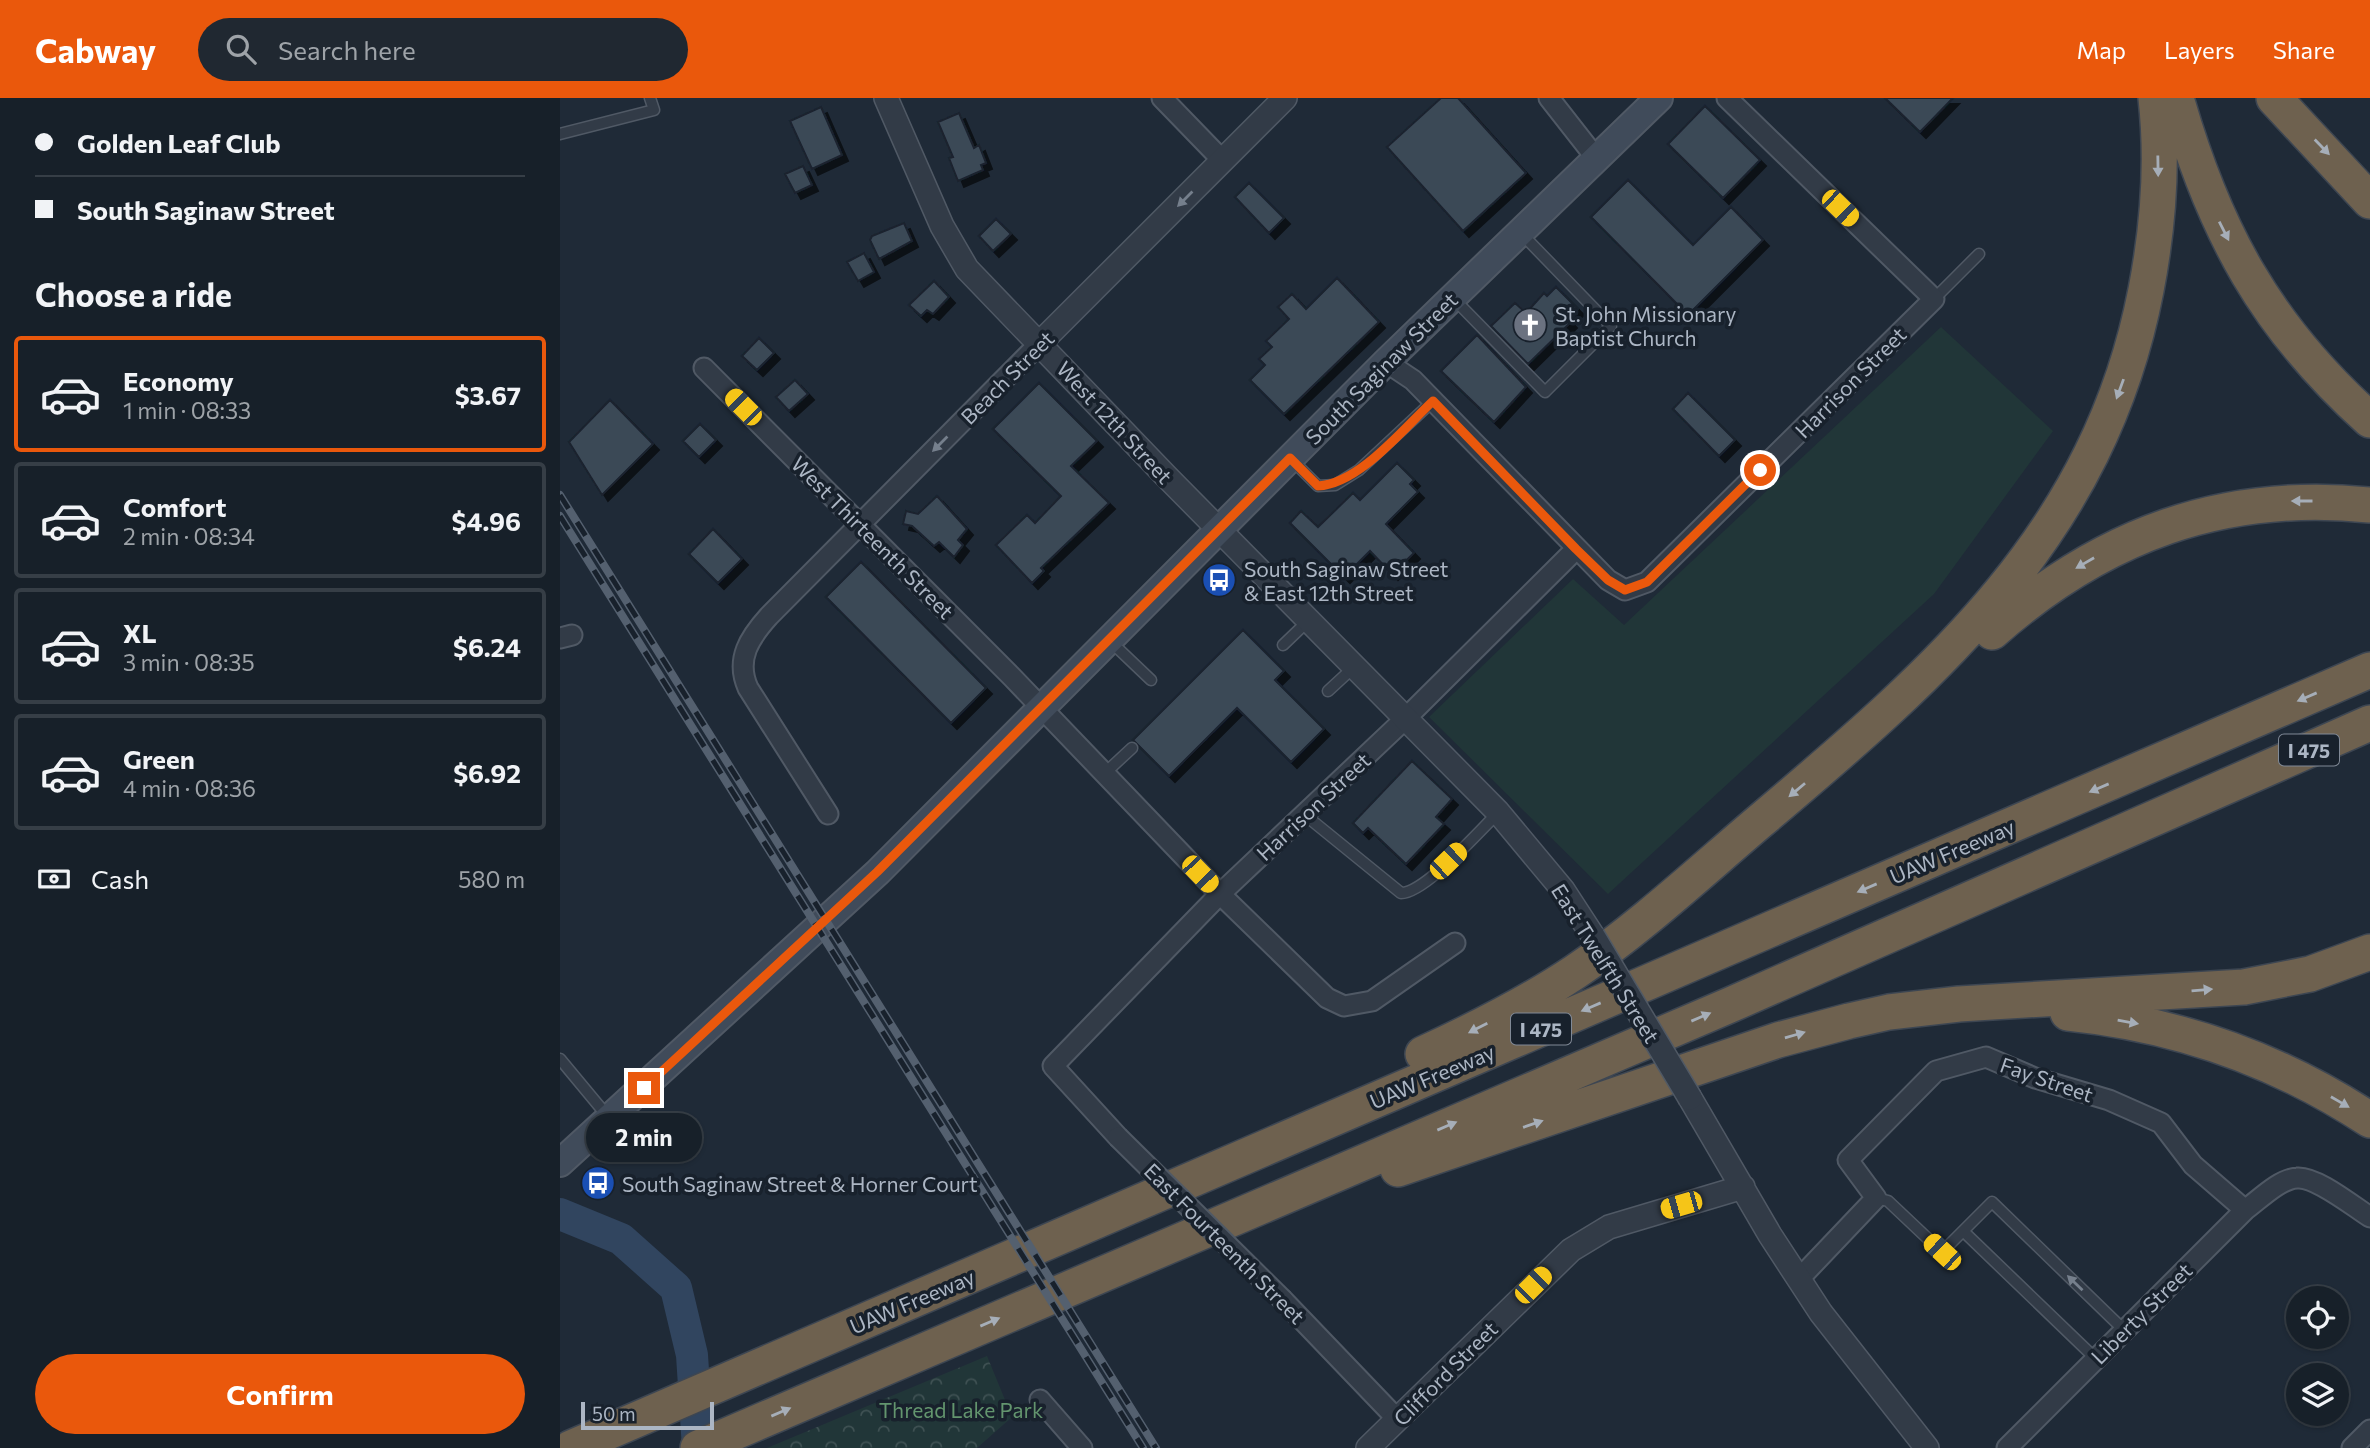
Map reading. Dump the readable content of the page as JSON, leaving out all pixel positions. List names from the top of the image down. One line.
{"streets":{"highway":["I 475","UAW Freeway"],"main road":["South Saginaw Street"],"street":["Beach Street","Harrison Street","West 12th Street","West Thirteenth Street","East Twelfth Street","Fay Street","East Fourteenth Street","Liberty Street","Clifford Street"]},"crossings":[["South Saginaw Street","West 12th Street"],["South Saginaw Street","West Thirteenth Street"],["South Saginaw Street","East Twelfth Street"],["Beach Street","West 12th Street"],["Beach Street","West Thirteenth Street"],["Harrison Street","West Thirteenth Street"],["Harrison Street","East Twelfth Street"],["Harrison Street","East Fourteenth Street"],["West 12th Street","East Twelfth Street"],["East Twelfth Street","Clifford Street"],["Fay Street","Liberty Street"],["East Fourteenth Street","Clifford Street"]],"one_way":["Beach Street"],"parks":["Thread Lake Park"],"places":{"church":["St. John Missionary Baptist Church"],"bus stop":["South Saginaw Street & East 12th Street","South Saginaw Street & Horner Court"]},"scale_bar":"50 m","page":{"header":"Cabway","search":"Search here","nav":["Map","Layers","Share"],"banner":["Golden Leaf Club","South Saginaw Street"],"heading":"Choose a ride","list":[{"name":"Economy","note":"1 min · 08:33","value":"$3.67"},{"name":"Comfort","note":"2 min · 08:34","value":"$4.96"},{"name":"XL","note":"3 min · 08:35","value":"$6.24"},{"name":"Green","note":"4 min · 08:36","value":"$6.92"}],"pay":["Cash","580 m"],"bubble":"2 min","buttons":"Confirm","scale":"50 m"}}
